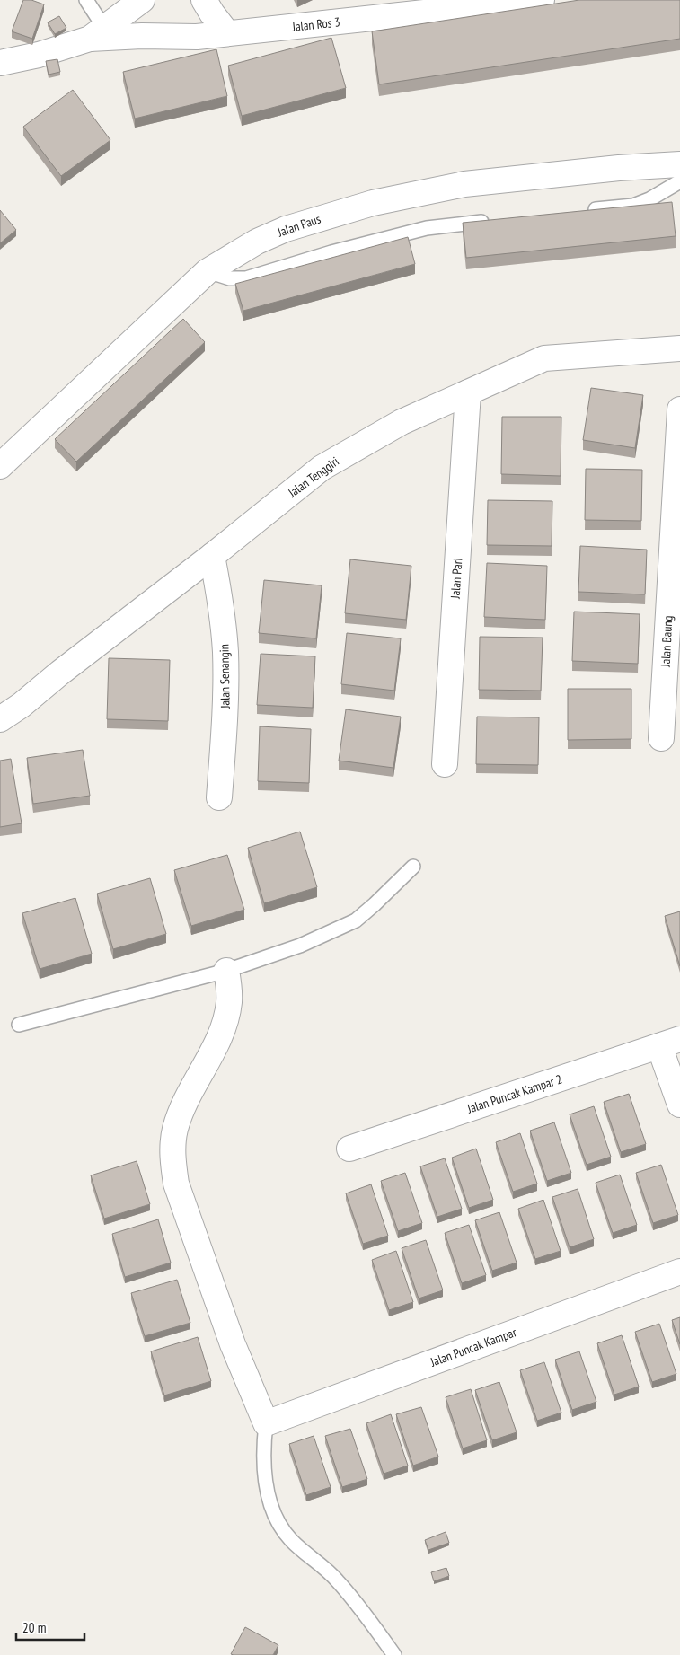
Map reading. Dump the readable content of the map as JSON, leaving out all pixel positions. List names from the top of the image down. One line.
{"streets":{"street":["Jalan Ros 3","Jalan Paus","Jalan Tenggiri","Jalan Pari","Jalan Baung","Jalan Senangin","Jalan Puncak Kampar 2","Jalan Puncak Kampar"]},"crossings":[["Jalan Tenggiri","Jalan Pari"],["Jalan Tenggiri","Jalan Senangin"]],"scale_bar":"20 m"}
